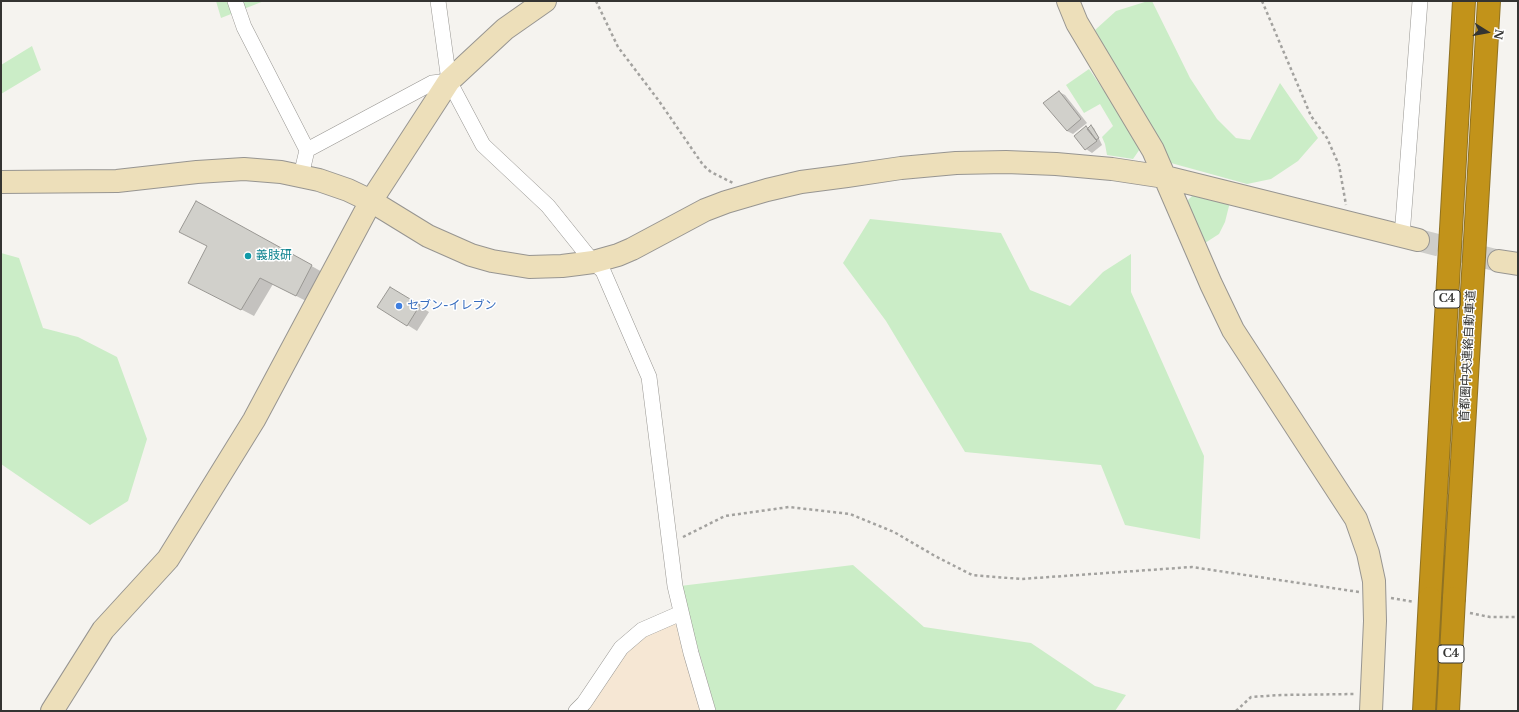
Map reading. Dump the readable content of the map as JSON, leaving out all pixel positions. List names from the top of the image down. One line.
{"streets":{"highway":["C4","首都圏中央連絡自動車道"]},"places":["義肢研","セブン-イレブン"],"north":"right"}
